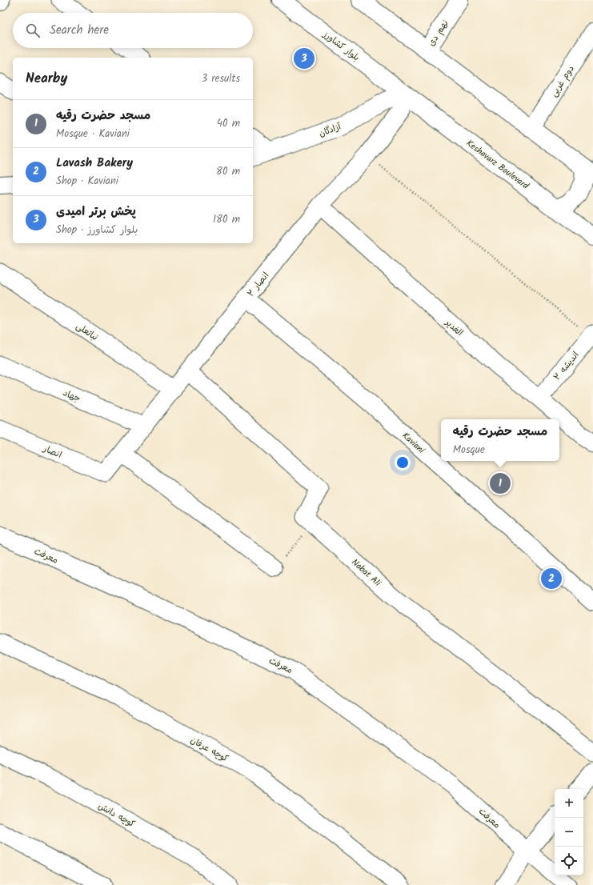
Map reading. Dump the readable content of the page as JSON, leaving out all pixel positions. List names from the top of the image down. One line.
{"streets":{"street":["نهم دی","بلوار کشاورز","دوم غربی","آزادگان","Keshavarz Boulevard","انصار ۲","الغدیر","نباتعلی","اندیشه ۲","جهاد","Kaviani","انصار","معرفت","Nabat Ali","کوچه عرفان","کوچه دانش"]},"crossings":[["بلوار کشاورز","آزادگان"],["بلوار کشاورز","Keshavarz Boulevard"],["بلوار کشاورز","انصار ۲"],["آزادگان","Keshavarz Boulevard"],["آزادگان","انصار ۲"],["Keshavarz Boulevard","انصار ۲"],["انصار ۲","الغدیر"],["انصار ۲","نباتعلی"],["انصار ۲","جهاد"],["انصار ۲","Kaviani"],["انصار ۲","انصار"],["انصار ۲","Nabat Ali"],["الغدیر","اندیشه ۲"]],"page":{"search":"Search here","pins":["3","1","2"],"heading":["Nearby","3 results"],"list":[{"mark":"1","name":"مسجد حضرت رقیه","note":"Mosque · Kaviani","value":"40 m"},{"mark":"2","name":"Lavash Bakery","note":"Shop · Kaviani","value":"80 m"},{"mark":"3","name":"پخش برتر امیدی","note":"Shop · بلوار کشاورز","value":"180 m"}],"popup":["مسجد حضرت رقیه","Mosque"],"map_buttons":["+","−"]}}
